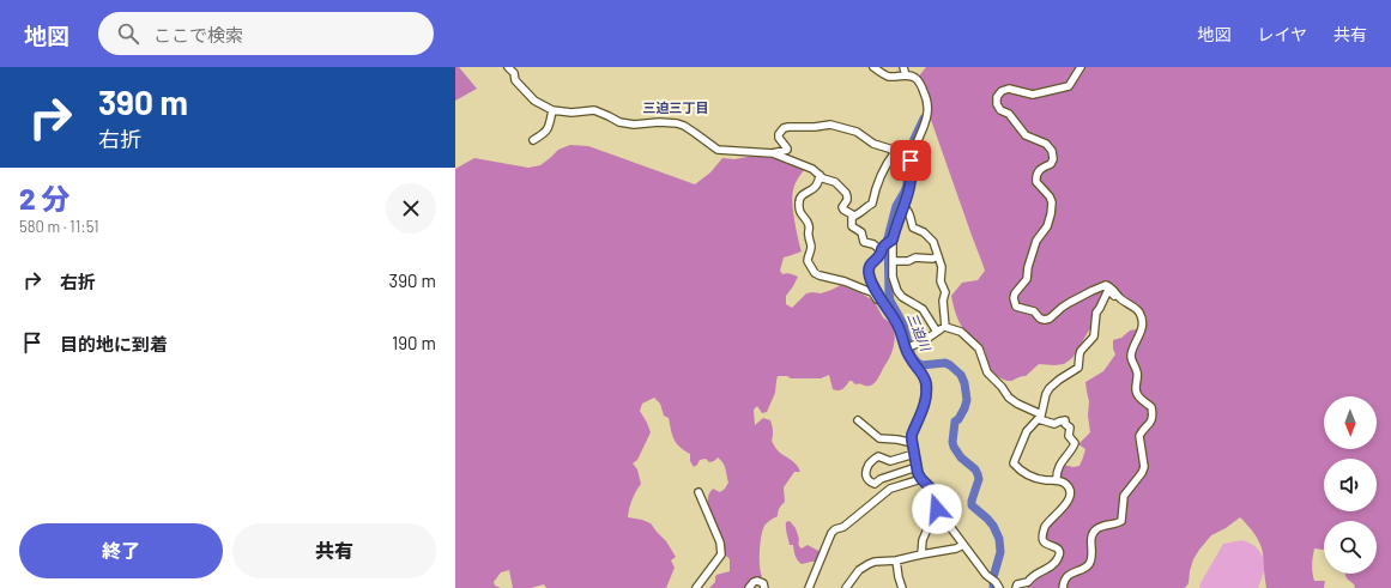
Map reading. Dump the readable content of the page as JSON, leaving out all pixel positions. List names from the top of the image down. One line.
{"districts":["三迫三丁目"],"water":["三迫川"],"north":"bottom","page":{"header":"地図","search":"ここで検索","nav":["地図","レイヤ","共有"],"turn":["390 m","右折"],"heading":["2 分","580 m · 11:51"],"list":[{"name":"右折","value":"390 m"},{"name":"目的地に到着","value":"190 m"}],"buttons":["終了","共有"]}}
